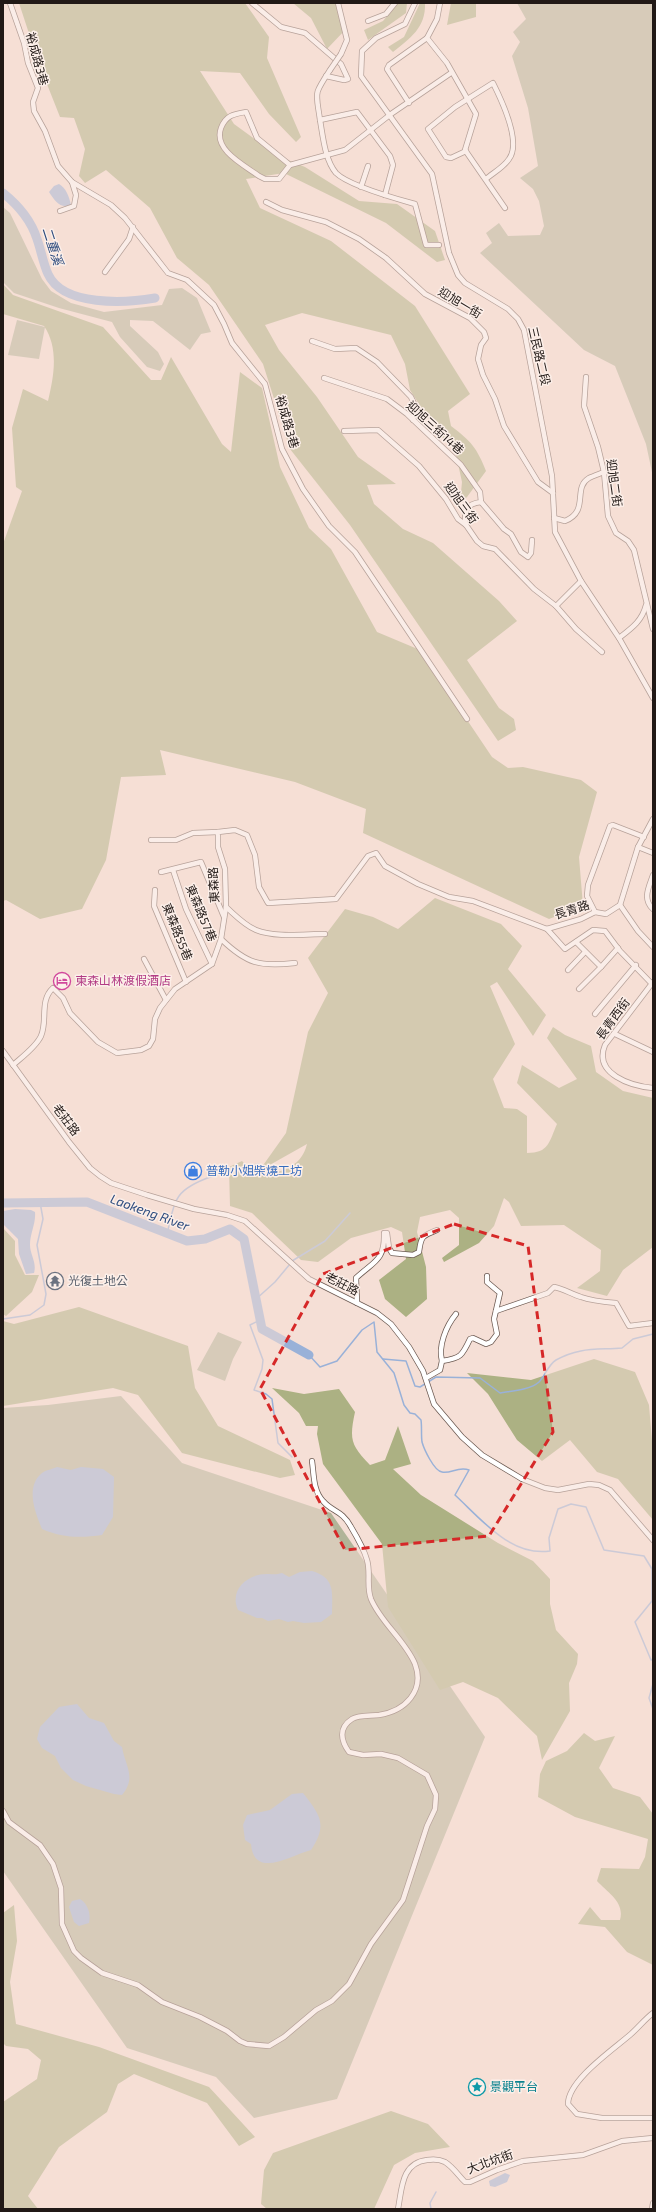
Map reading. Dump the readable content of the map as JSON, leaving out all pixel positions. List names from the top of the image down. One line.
{"streets":{"street":["裕成路3巷","迎旭一街","三民路二段","迎旭三街14巷","迎旭二街","迎旭三街","東森路","長青路","東森路57巷","東森路55巷","長青西街","老莊路","大北坑街"]},"crossings":[["迎旭一街","三民路二段"],["東森路","長青路"],["東森路","東森路57巷"]],"water":["二重溪","Laokeng River"],"places":{"hotel":["東森山林渡假酒店"],"shop":["普勒小姐柴燒工坊"],"temple":["光復土地公"],"place":["景觀平台"]}}
